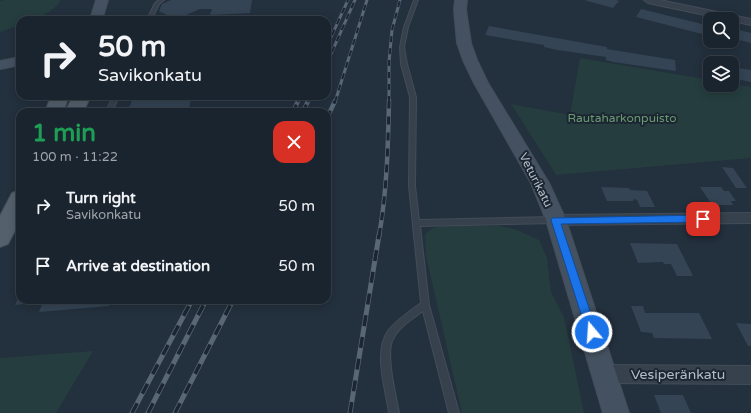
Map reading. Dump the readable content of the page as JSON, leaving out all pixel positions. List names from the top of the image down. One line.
{"streets":{"street":["Veturikatu","Vesiperänkatu"]},"crossings":[["Veturikatu","Vesiperänkatu"]],"parks":["Rautaharkonpuisto"],"page":{"turn":["50 m","Savikonkatu"],"heading":["1 min","100 m · 11:22"],"list":[{"name":"Turn right","note":"Savikonkatu","value":"50 m"},{"name":"Arrive at destination","value":"50 m"}]}}
